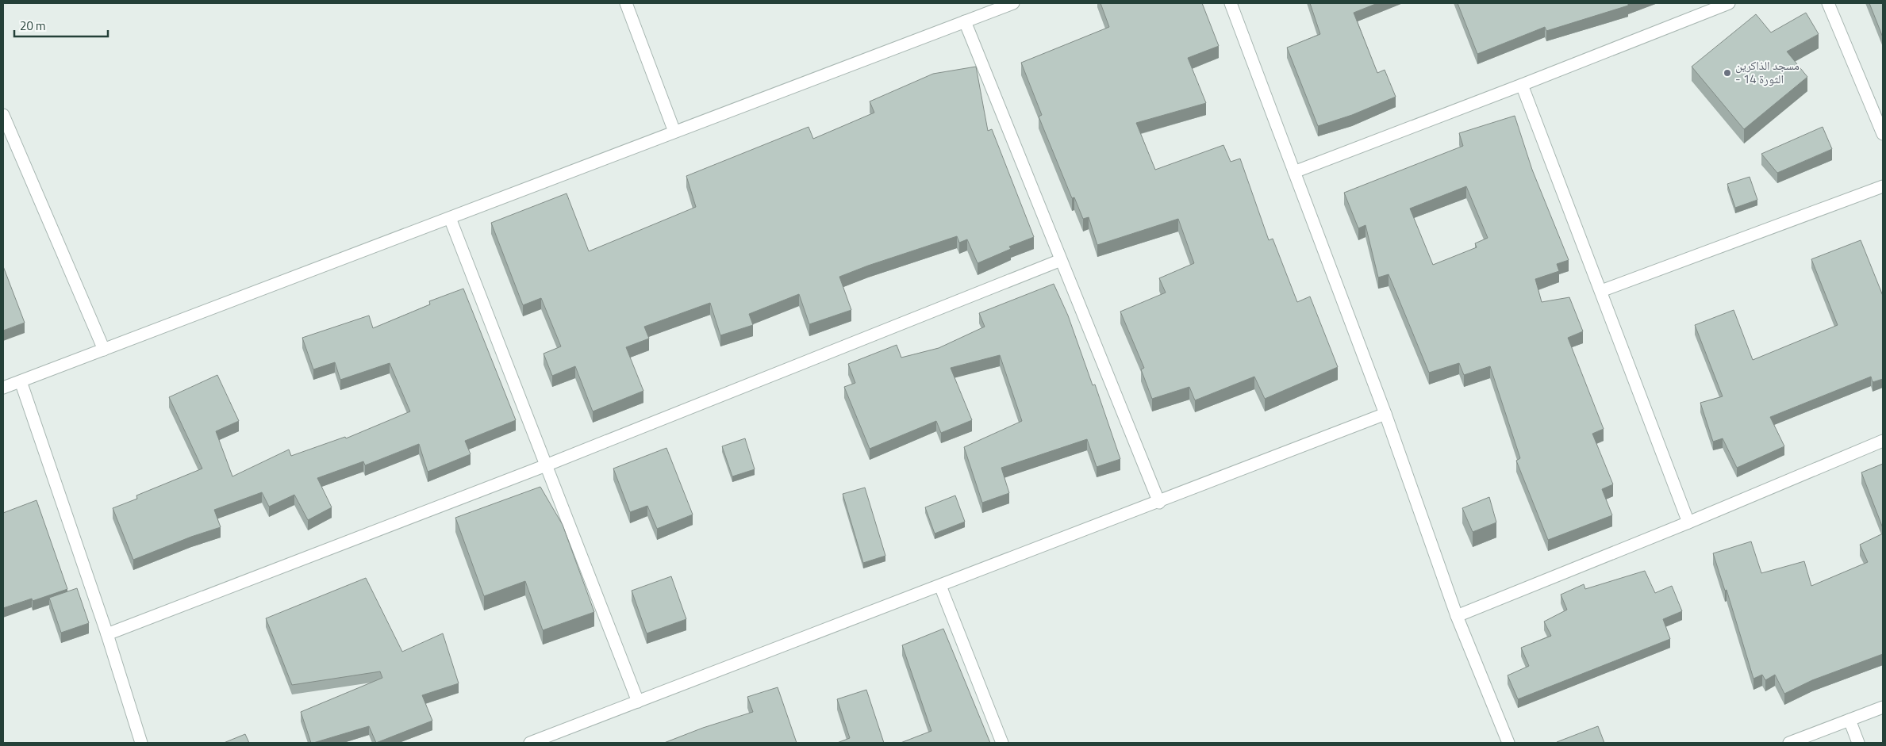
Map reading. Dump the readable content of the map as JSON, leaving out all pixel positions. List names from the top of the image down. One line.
{"places":["مسجد الذاكرين - الثورة 14"],"scale_bar":"20 m"}
